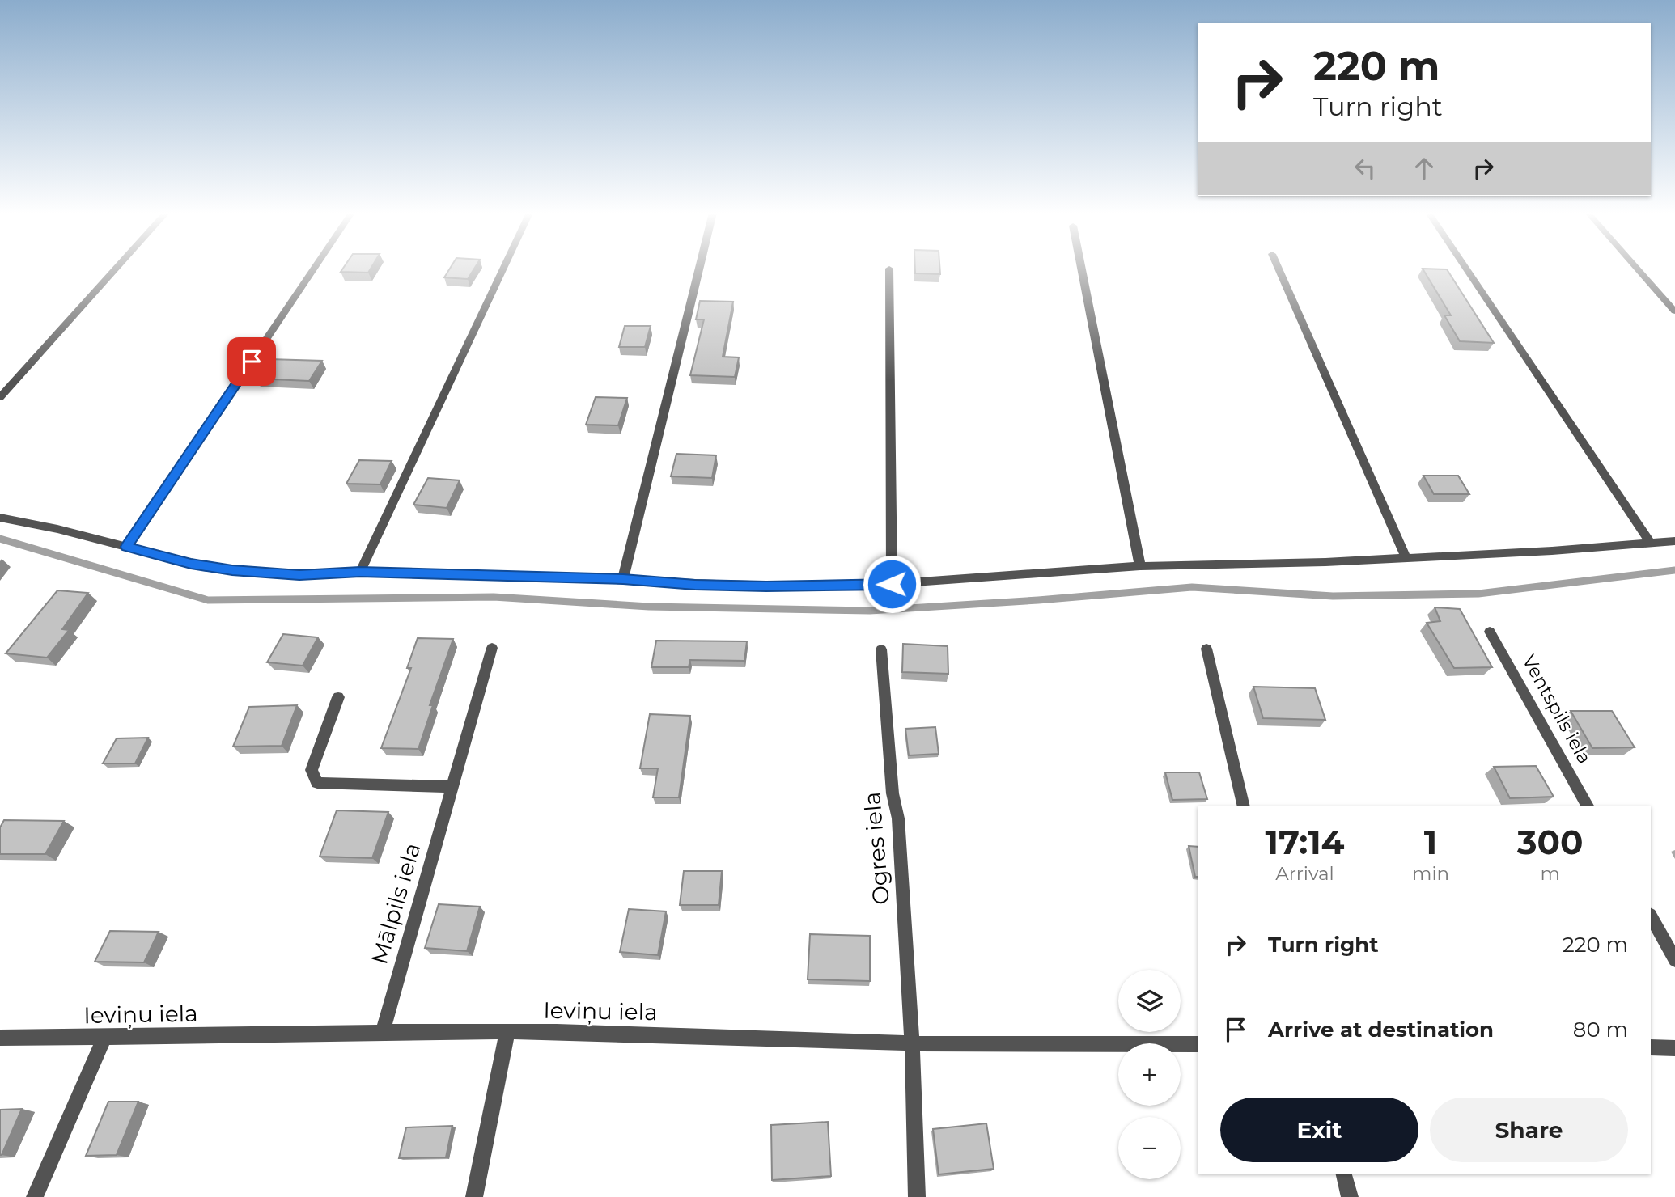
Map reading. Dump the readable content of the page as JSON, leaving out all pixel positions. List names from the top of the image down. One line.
{"streets":{"street":["Ventspils iela","Ogres iela","Mālpils iela","Ieviņu iela"]},"crossings":[["Ogres iela","Ieviņu iela"],["Mālpils iela","Ieviņu iela"]],"page":{"turn":["220 m","Turn right"],"eta":["17:14","Arrival","1","min","300","m"],"list":[{"name":"Turn right","value":"220 m"},{"name":"Arrive at destination","value":"80 m"}],"map_buttons":["+","−"],"buttons":["Exit","Share"]}}
